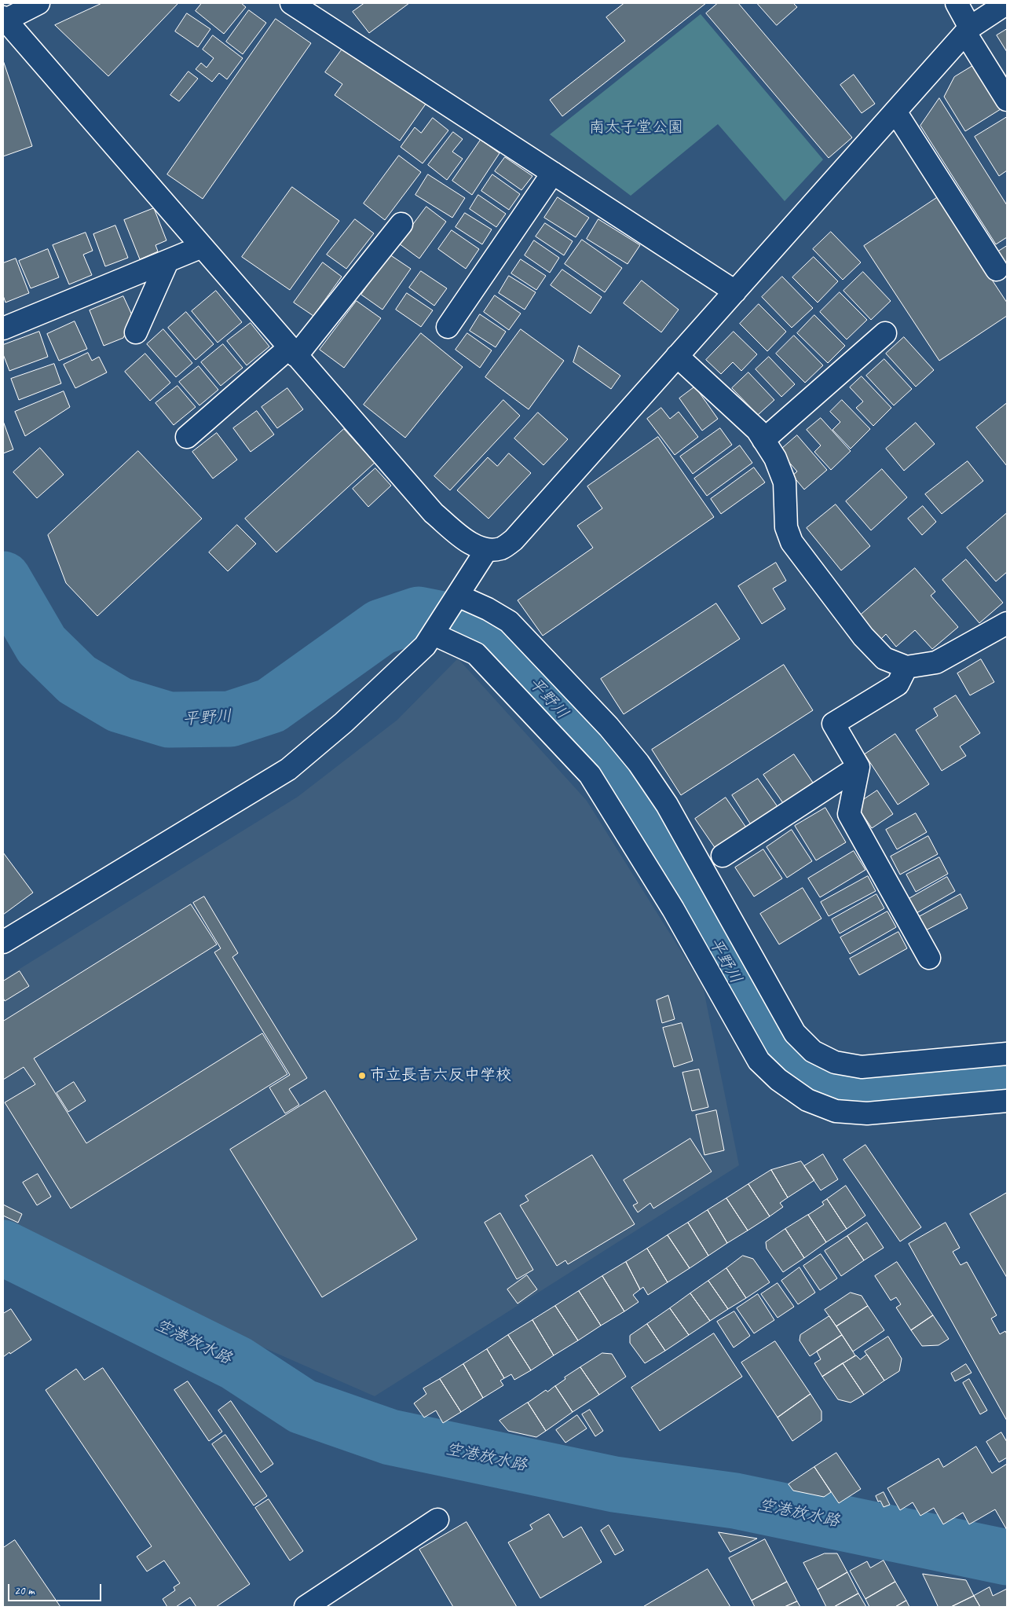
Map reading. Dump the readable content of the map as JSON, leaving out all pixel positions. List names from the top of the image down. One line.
{"water":["平野川","空港放水路"],"parks":["南太子堂公園"],"places":["市立長吉六反中学校"],"scale_bar":"20 m"}
